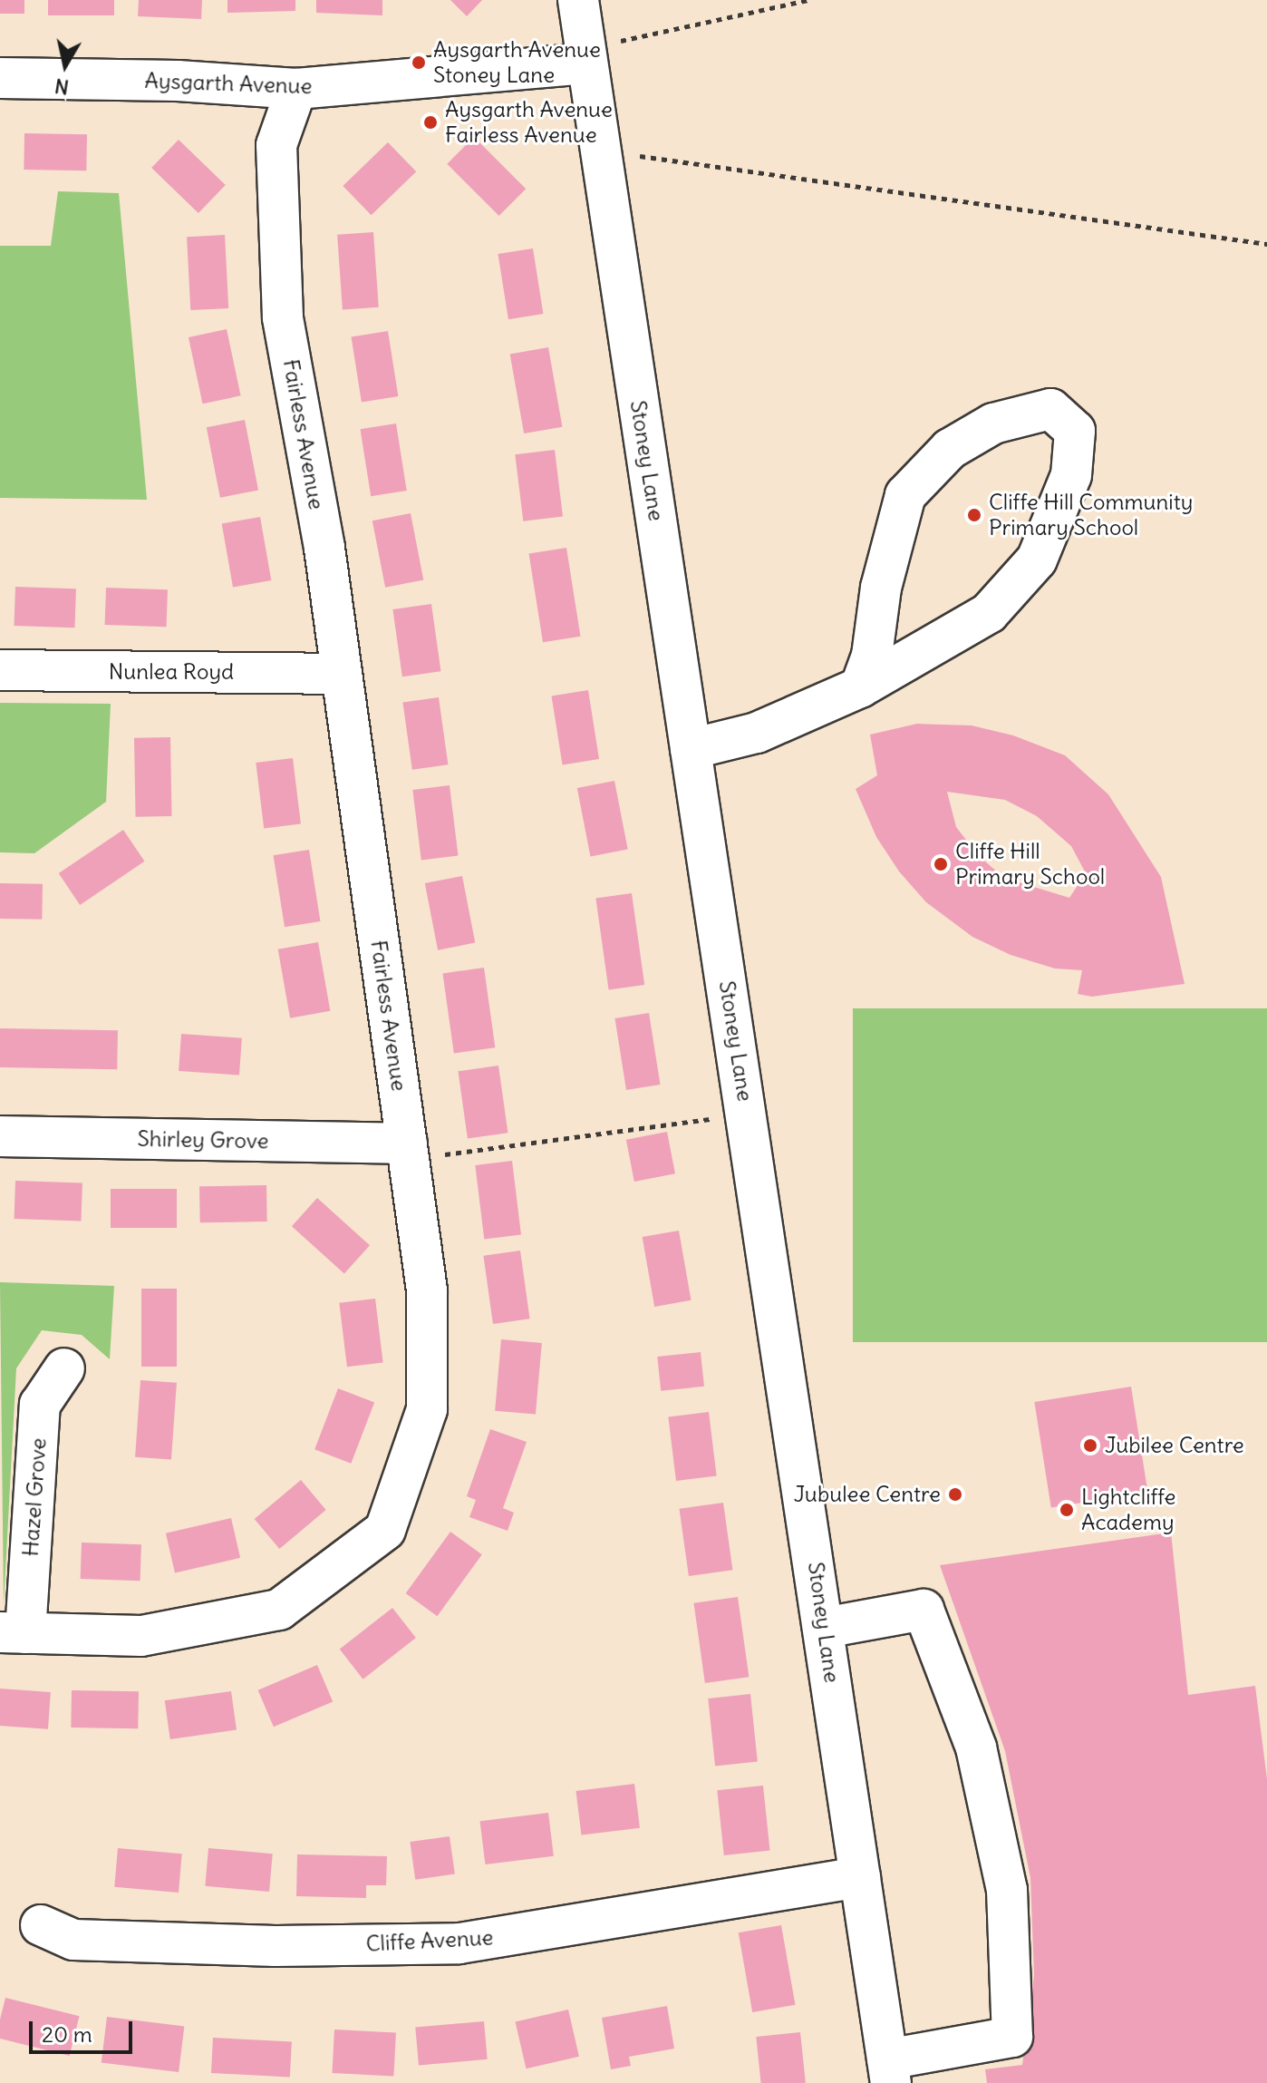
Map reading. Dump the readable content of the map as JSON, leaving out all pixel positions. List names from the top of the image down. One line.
{"streets":{"street":["Aysgarth Avenue","Fairless Avenue","Stoney Lane","Nunlea Royd","Shirley Grove","Hazel Grove","Cliffe Avenue"]},"crossings":[["Aysgarth Avenue","Fairless Avenue"],["Aysgarth Avenue","Stoney Lane"],["Fairless Avenue","Nunlea Royd"],["Fairless Avenue","Shirley Grove"],["Fairless Avenue","Hazel Grove"],["Stoney Lane","Cliffe Avenue"]],"places":["Aysgarth Avenue Stoney Lane","Aysgarth Avenue Fairless Avenue","Cliffe Hill Community Primary School","Cliffe Hill Primary School","Jubilee Centre","Jubulee Centre","Lightcliffe Academy"],"scale_bar":"20 m","north":"bottom"}
